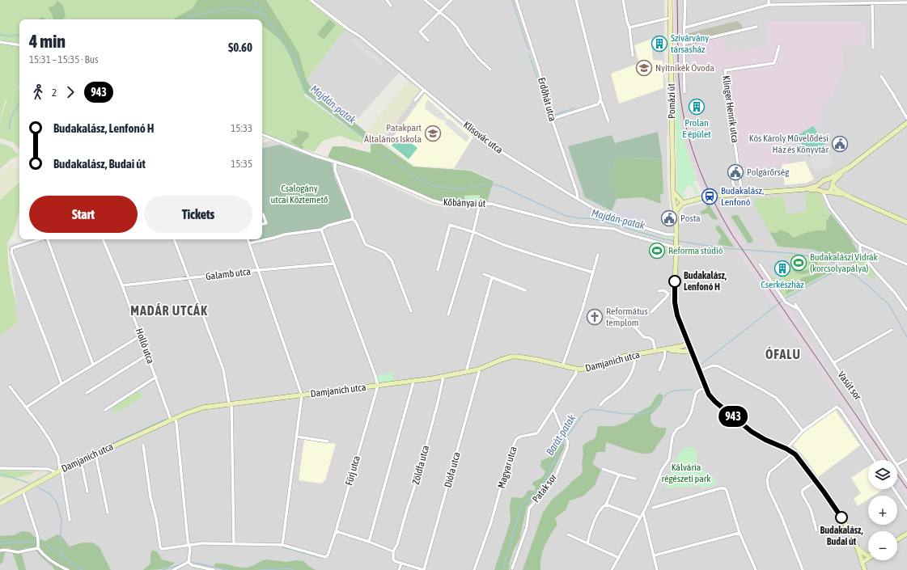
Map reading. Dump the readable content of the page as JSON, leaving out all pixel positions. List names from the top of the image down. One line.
{"streets":{"main road":["Pomázi út","Damjanich utca"],"street":["Erdőhát utca","Klinger Henrik utca","Klisovác utca","Kőbányai út","Galamb utca","Holló utca","Vasút sor","Zöldfa utca","Magyar utca","Diófa utca","Fürj utca","Patak sor"]},"crossings":[["Erdőhát utca","Klisovác utca"],["Pomázi út","Klisovác utca"],["Pomázi út","Kőbányai út"],["Galamb utca","Holló utca"],["Holló utca","Damjanich utca"],["Damjanich utca","Zöldfa utca"],["Damjanich utca","Magyar utca"],["Damjanich utca","Diófa utca"],["Damjanich utca","Fürj utca"],["Magyar utca","Patak sor"]],"districts":["MADÁR UTCÁK","ÓFALU"],"water":["Majdán-patak","Barát-patak"],"parks":["Csalogány utcai Köztemető","Kálvária régészeti park"],"places":{"building":["Szivárvány társasház","Prolan E épület","Cserkészház"],"school or university":["Nyitnikék Óvoda","Patakpart Általános Iskola"],"public building":["Kós Károly Művelődési Ház és Könyvtár","Polgárőrség","Posta"],"station":["Budakalász, Lenfonó"],"sports":["Reforma stúdió","Budakalászi Vidrák (korcsolyapálya)"],"other":["Budakalász, Lenfonó H","Budakalász, Budai út"],"church":["Református templom"]},"lines":["bus line 943"],"page":{"on_map":"943","heading":["4 min","15:31 – 15:35 · Bus","$0.60"],"legs":["2","943"],"list":[{"name":"Budakalász, Lenfonó H","value":"15:33"},{"name":"Budakalász, Budai út","value":"15:35"}],"buttons":["Start","Tickets"],"map_buttons":["+","−"]}}
